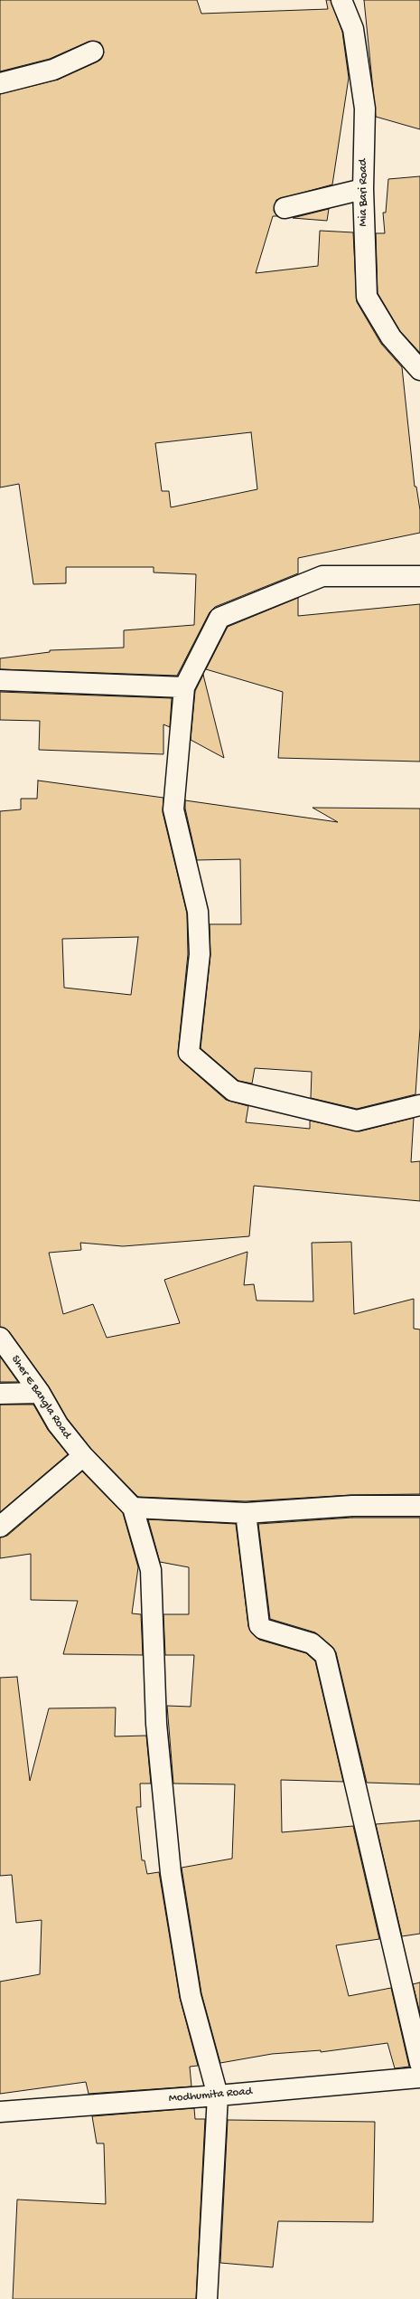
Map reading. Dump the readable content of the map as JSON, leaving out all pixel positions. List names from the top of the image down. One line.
{"streets":{"street":["Mia Bari Road","Sher E Bangla Road","Modhumita Road"]}}
